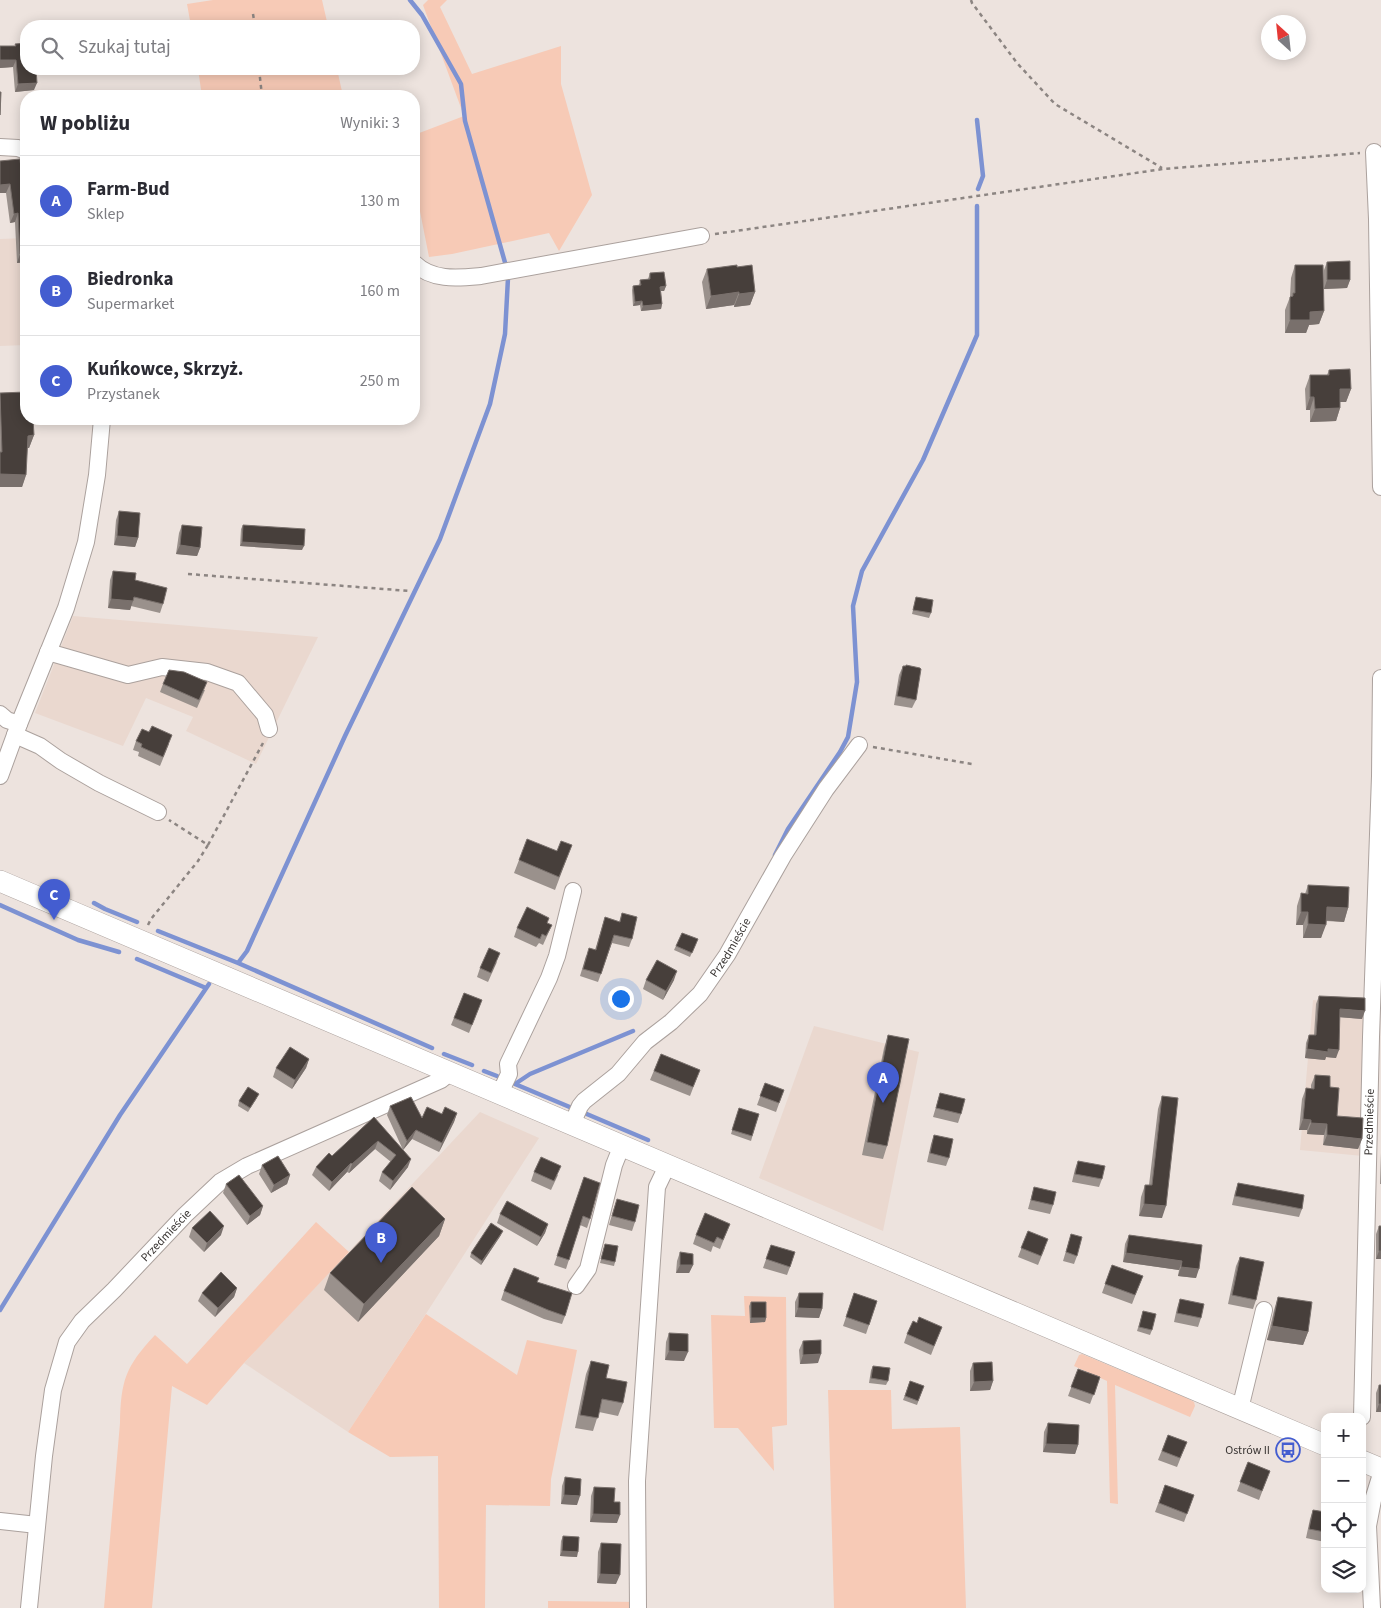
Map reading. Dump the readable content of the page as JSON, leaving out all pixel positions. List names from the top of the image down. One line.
{"streets":{"street":["Przedmieście"]},"places":{"bus stop":["Ostrów II"]},"north":"top left","page":{"search":"Szukaj tutaj","heading":["W pobliżu","Wyniki: 3"],"list":[{"mark":"A","name":"Farm-Bud","note":"Sklep","value":"130 m"},{"mark":"B","name":"Biedronka","note":"Supermarket","value":"160 m"},{"mark":"C","name":"Kuńkowce, Skrzyż.","note":"Przystanek","value":"250 m"}],"pins":["C","A","B"],"map_buttons":["+","−"]}}
